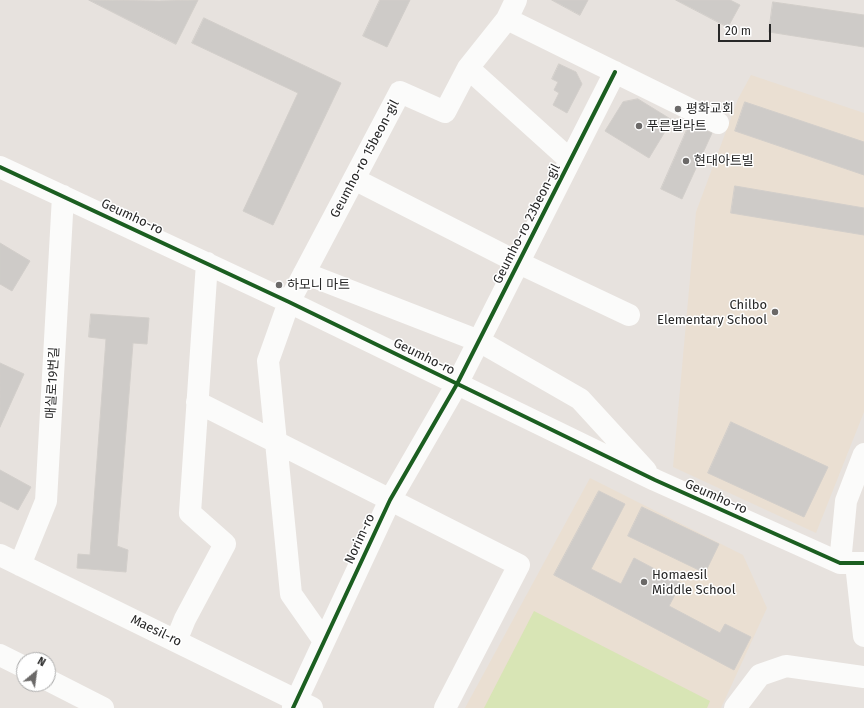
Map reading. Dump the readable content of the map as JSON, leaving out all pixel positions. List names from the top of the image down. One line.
{"streets":{"street":["Geumho-ro 15beon-gil","Geumho-ro","Geumho-ro 23beon-gil","매실로19번길","Norim-ro","Maesil-ro"]},"crossings":[["Geumho-ro 15beon-gil","Geumho-ro"],["Geumho-ro 15beon-gil","Norim-ro"],["Geumho-ro","Geumho-ro 23beon-gil"],["Geumho-ro","매실로19번길"],["Geumho-ro","Norim-ro"],["Geumho-ro 23beon-gil","Norim-ro"],["매실로19번길","Maesil-ro"],["Norim-ro","Maesil-ro"]],"places":["평화교회","푸른빌라트","현대아트빌","하모니 마트","Chilbo Elementary School","Homaesil Middle School"],"scale_bar":"20 m","north":"top right"}
